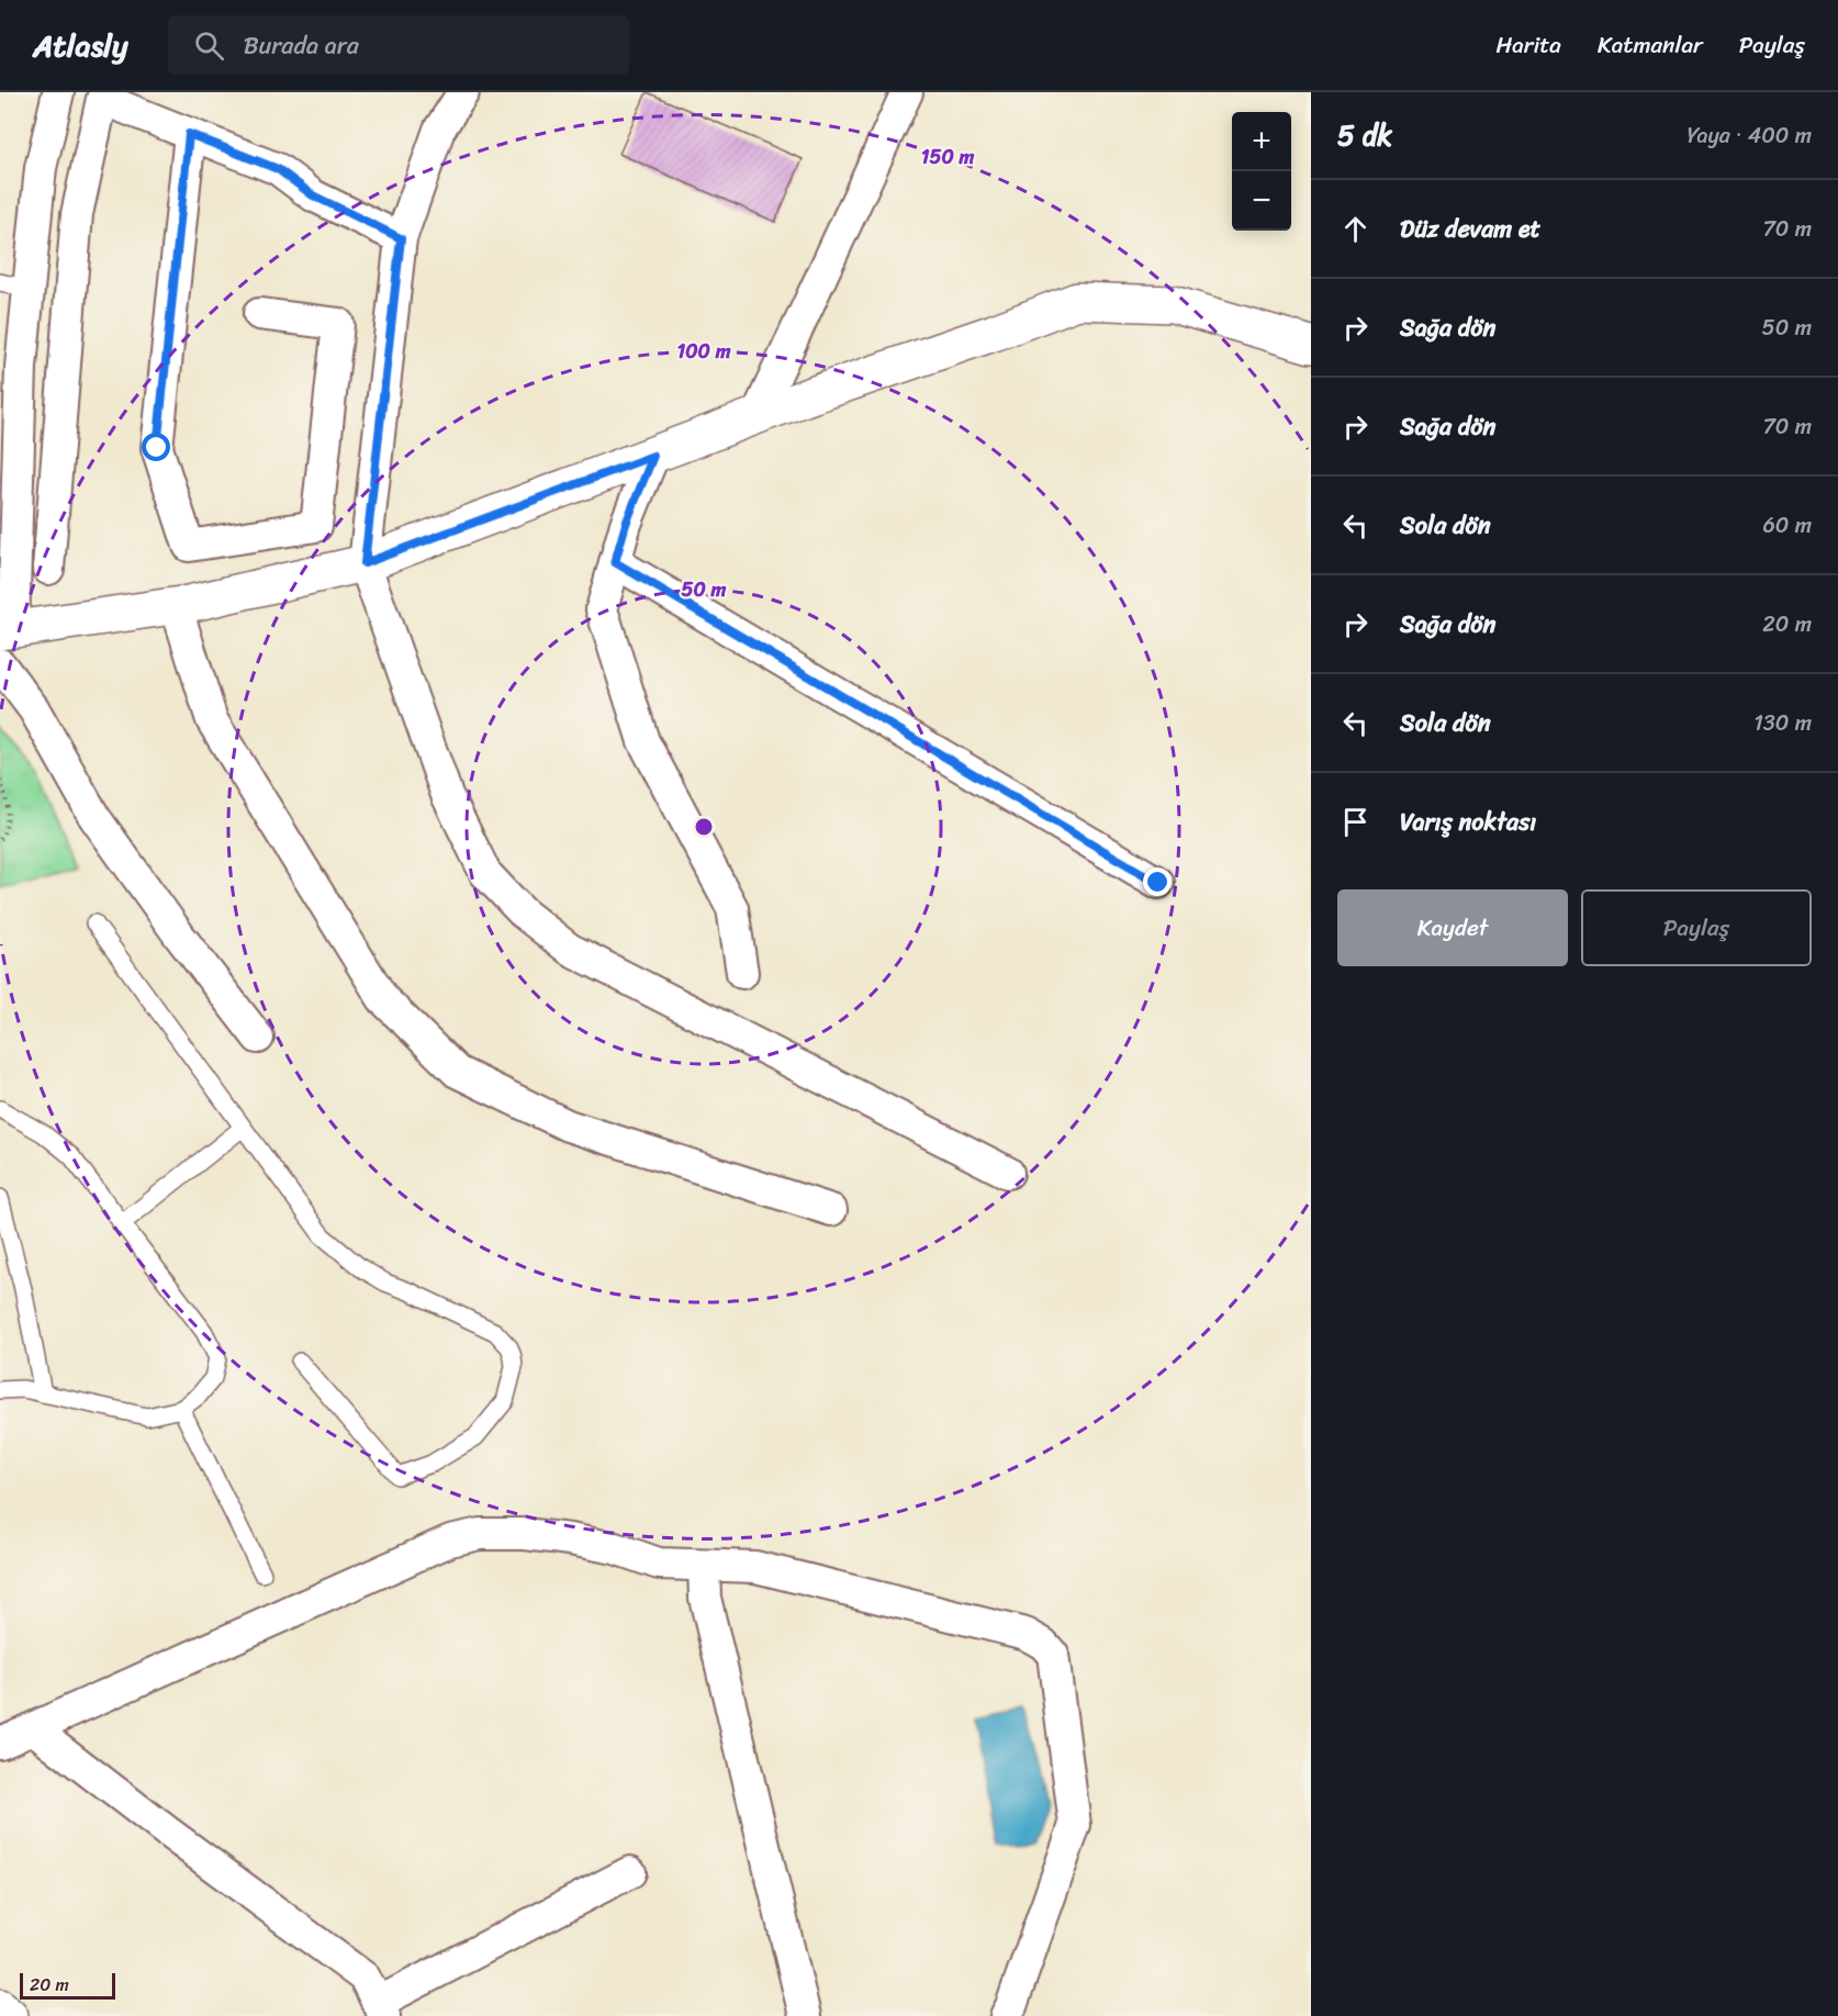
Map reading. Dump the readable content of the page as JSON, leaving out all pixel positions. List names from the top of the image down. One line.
{"scale_bar":"20 m","page":{"header":"Atlasly","search":"Burada ara","nav":["Harita","Katmanlar","Paylaş"],"heading":["5 dk","Yaya · 400 m"],"map_buttons":["+","−"],"list":[["Düz devam et","70 m"],["Sağa dön","50 m"],["Sağa dön","70 m"],["Sola dön","60 m"],["Sağa dön","20 m"],["Sola dön","130 m"],"Varış noktası"],"buttons":["Kaydet","Paylaş"],"scale":"20 m"},"rings":["150 m","100 m","50 m"]}
